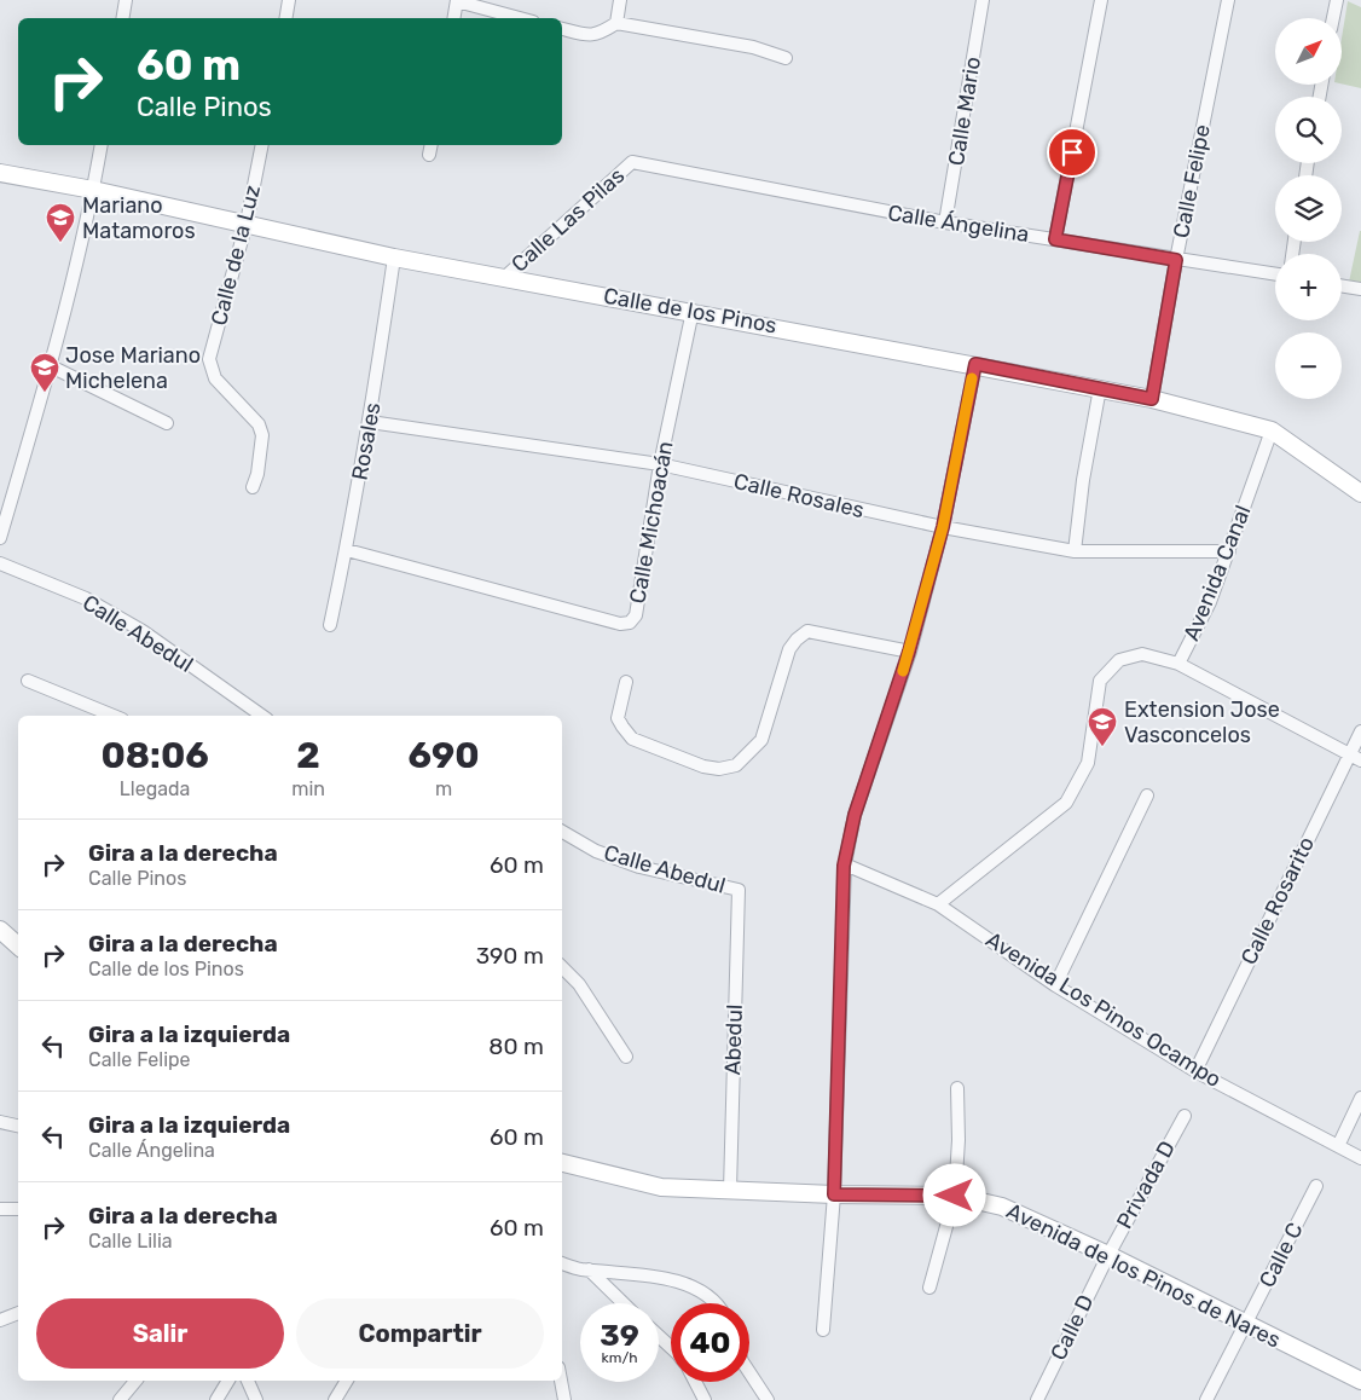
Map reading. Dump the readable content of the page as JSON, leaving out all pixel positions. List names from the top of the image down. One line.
{"streets":{"street":["Calle Mario","Calle Felipe","Calle Las Pilas","Calle Ángelina","Calle de la Luz","Calle de los Pinos","Rosales","Calle Rosales","Calle Michoacán","Avenida Canal","Calle Abedul","Calle Rosarito","Avenida Los Pinos Ocampo","Abedul","Privada D","Calle C","Avenida de los Pinos de Nares","Calle D"]},"crossings":[["Calle Mario","Calle Ángelina"],["Calle Felipe","Calle Ángelina"],["Calle Felipe","Calle de los Pinos"],["Calle Las Pilas","Calle Ángelina"],["Calle Las Pilas","Calle de los Pinos"],["Calle de la Luz","Calle de los Pinos"],["Calle de los Pinos","Rosales"],["Calle de los Pinos","Calle Michoacán"],["Calle de los Pinos","Avenida Canal"],["Rosales","Calle Rosales"],["Rosales","Calle Michoacán"],["Calle Rosales","Calle Michoacán"],["Calle Rosales","Avenida Canal"],["Avenida Canal","Avenida Los Pinos Ocampo"],["Calle Abedul","Abedul"],["Calle Rosarito","Avenida Los Pinos Ocampo"],["Abedul","Avenida de los Pinos de Nares"],["Privada D","Avenida de los Pinos de Nares"],["Privada D","Calle D"],["Calle C","Avenida de los Pinos de Nares"],["Avenida de los Pinos de Nares","Calle D"]],"places":{"school or university":["Mariano Matamoros","Jose Mariano Michelena","Extension Jose Vasconcelos"]},"north":"top right","page":{"map_buttons":["+","−"],"turn":["60 m","Calle Pinos"],"eta":["08:06","Llegada","2","min","690","m"],"list":[{"name":"Gira a la derecha","note":"Calle Pinos","value":"60 m"},{"name":"Gira a la derecha","note":"Calle de los Pinos","value":"390 m"},{"name":"Gira a la izquierda","note":"Calle Felipe","value":"80 m"},{"name":"Gira a la izquierda","note":"Calle Ángelina","value":"60 m"},{"name":"Gira a la derecha","note":"Calle Lilia","value":"60 m"}],"buttons":["Salir","Compartir"],"speed":"39 km/h","limit":"40"}}
